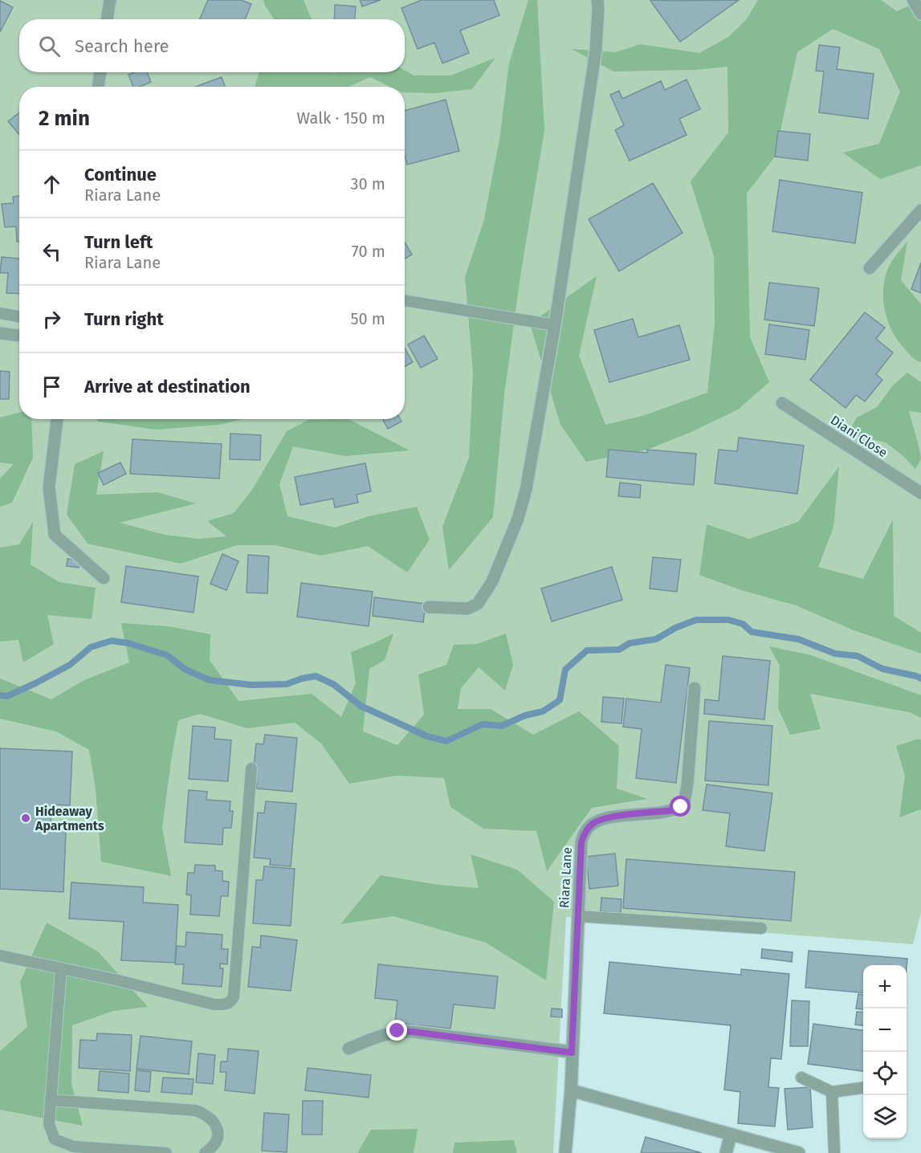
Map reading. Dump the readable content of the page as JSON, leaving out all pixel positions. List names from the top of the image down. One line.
{"streets":{"street":["Diani Close","Riara Lane"]},"places":["Hideaway Apartments"],"page":{"search":"Search here","heading":["2 min","Walk · 150 m"],"list":[["Continue","Riara Lane","30 m"],["Turn left","Riara Lane","70 m"],["Turn right","50 m"],"Arrive at destination"],"map_buttons":["+","−"]}}
